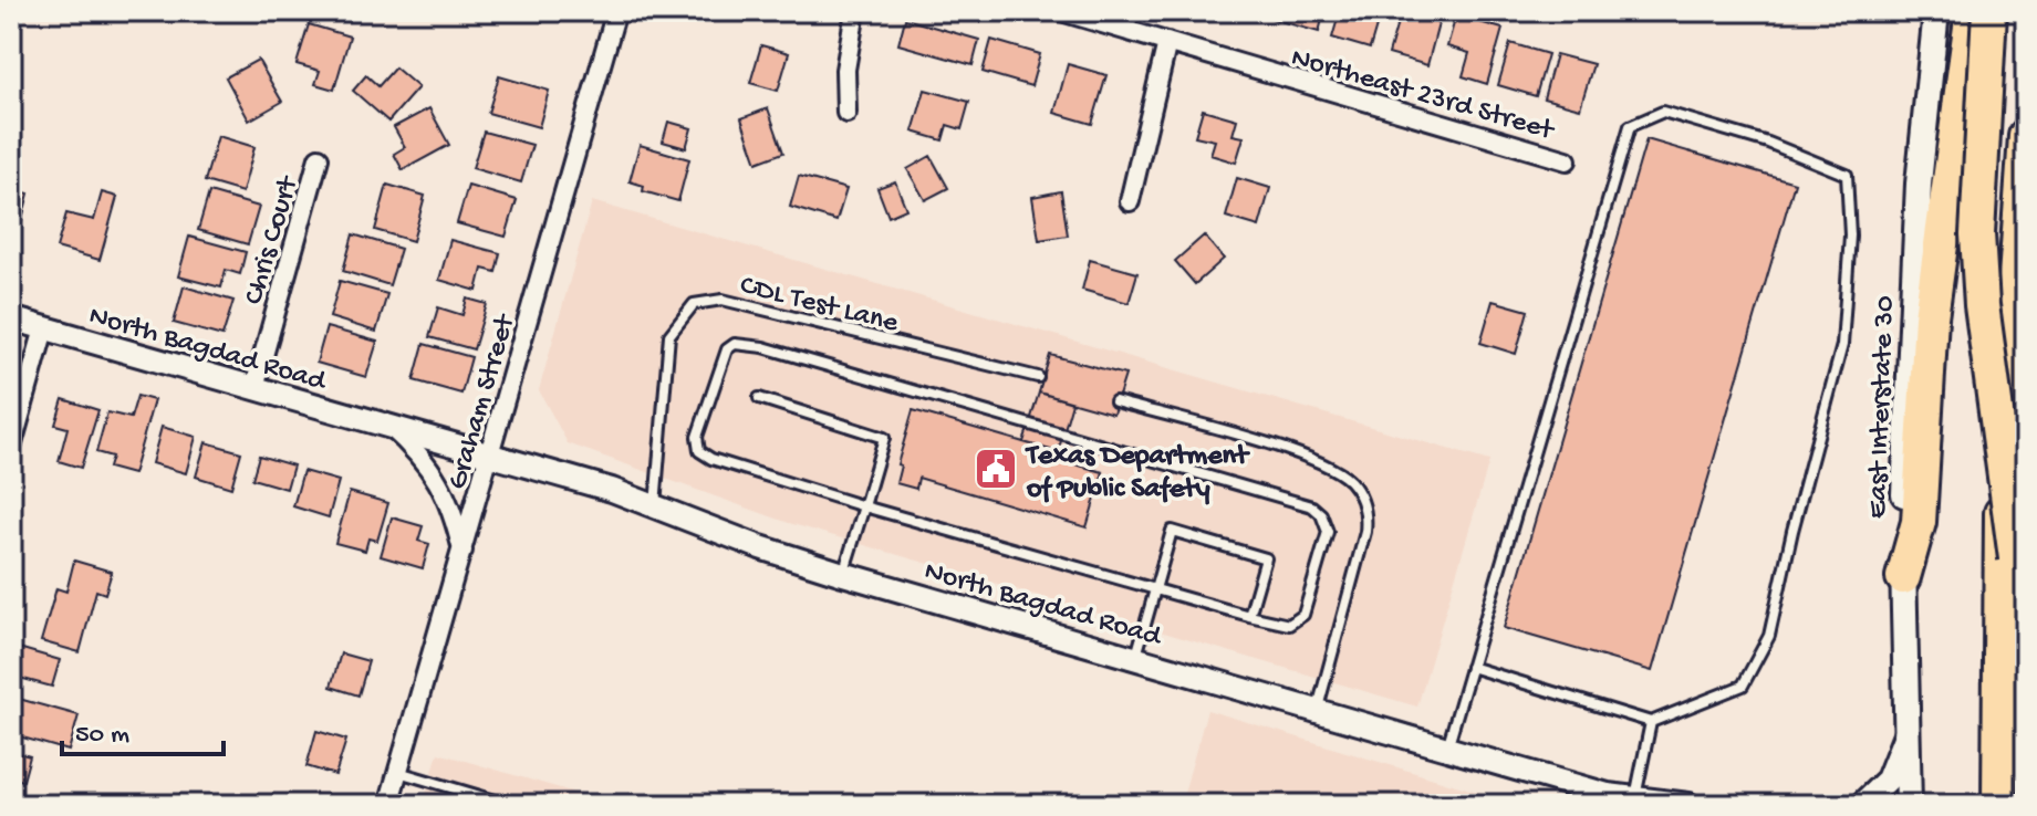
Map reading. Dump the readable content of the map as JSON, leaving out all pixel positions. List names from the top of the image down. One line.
{"streets":{"main road":["East Interstate 30"],"street":["Northeast 23rd Street","Chris Court","North Bagdad Road","Graham Street"],"lane":["CDL Test Lane"]},"crossings":[["Chris Court","North Bagdad Road"],["CDL Test Lane","North Bagdad Road"],["North Bagdad Road","Graham Street"]],"places":{"public building":["Texas Department of Public Safety"]},"scale_bar":"50 m"}
